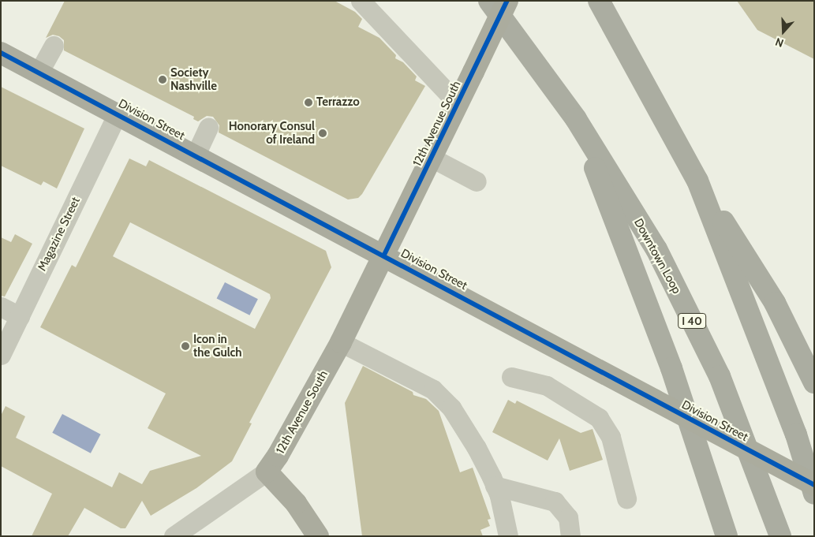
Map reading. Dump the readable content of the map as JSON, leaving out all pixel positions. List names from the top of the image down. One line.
{"streets":{"highway":["Downtown Loop","I 40"],"main road":["Division Street","12th Avenue South"],"street":["Magazine Street"]},"crossings":[["Division Street","12th Avenue South"],["Division Street","Magazine Street"]],"places":["Society Nashville","Terrazzo","Honorary Consul of Ireland","Icon in the Gulch"],"north":"bottom"}
